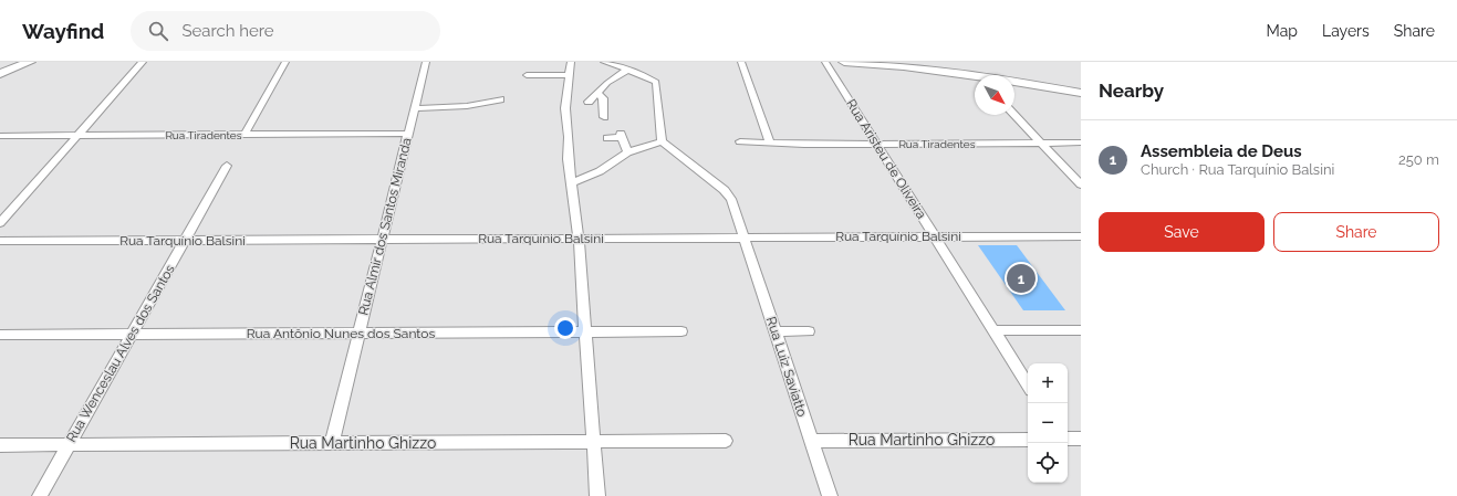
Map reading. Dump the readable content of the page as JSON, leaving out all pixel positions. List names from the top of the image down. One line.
{"streets":{"street":["Rua Tiradentes","Rua Aristeu de Oliveira","Rua Almir dos Santos Miranda","Rua Tarquínio Balsini","Rua Antônio Nunes dos Santos","Rua Wenceslau Alves dos Santos","Rua Luiz Saviatto","Rua Martinho Ghizzo"]},"crossings":[["Rua Tiradentes","Rua Aristeu de Oliveira"],["Rua Tiradentes","Rua Almir dos Santos Miranda"],["Rua Aristeu de Oliveira","Rua Tarquínio Balsini"],["Rua Almir dos Santos Miranda","Rua Tarquínio Balsini"],["Rua Almir dos Santos Miranda","Rua Antônio Nunes dos Santos"],["Rua Almir dos Santos Miranda","Rua Martinho Ghizzo"],["Rua Tarquínio Balsini","Rua Wenceslau Alves dos Santos"],["Rua Tarquínio Balsini","Rua Luiz Saviatto"],["Rua Antônio Nunes dos Santos","Rua Wenceslau Alves dos Santos"],["Rua Wenceslau Alves dos Santos","Rua Martinho Ghizzo"],["Rua Luiz Saviatto","Rua Martinho Ghizzo"]],"north":"bottom right","page":{"header":"Wayfind","search":"Search here","nav":["Map","Layers","Share"],"heading":"Nearby","list":[{"mark":"1","name":"Assembleia de Deus","note":"Church · Rua Tarquínio Balsini","value":"250 m"}],"buttons":["Save","Share"],"pins":"1","map_buttons":["+","−"]}}
